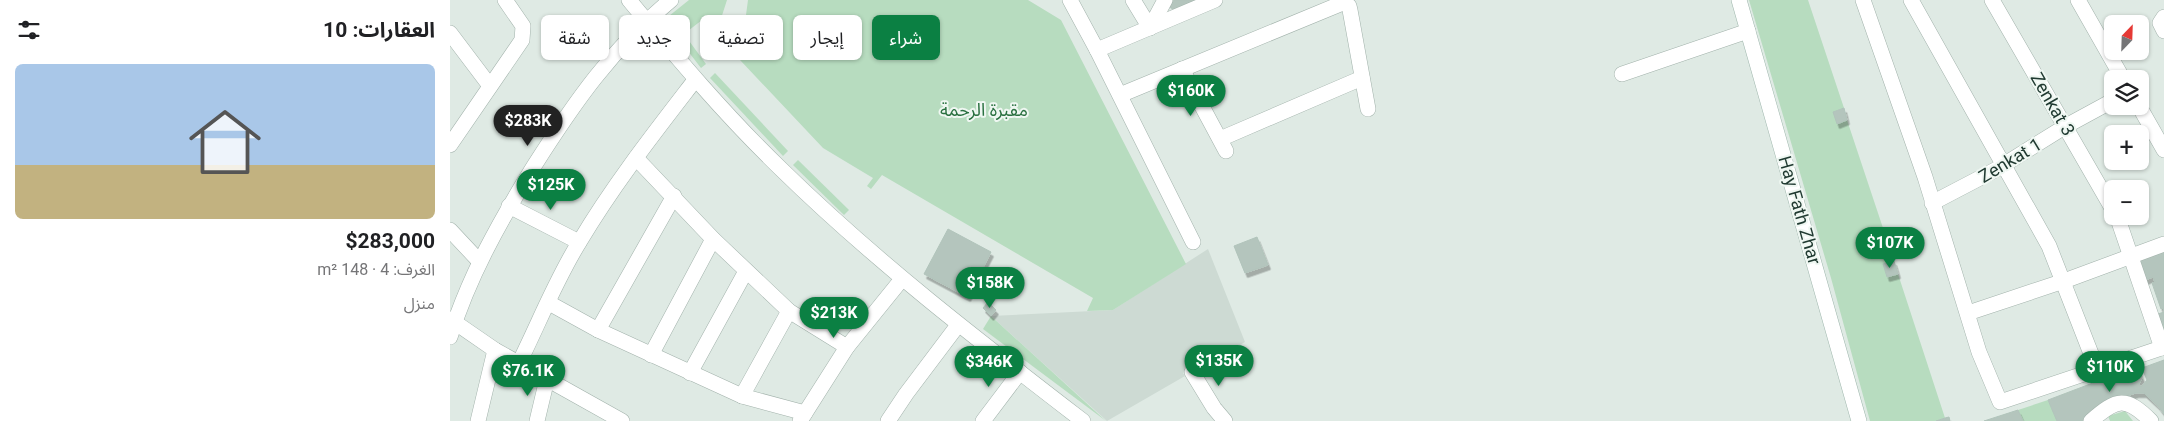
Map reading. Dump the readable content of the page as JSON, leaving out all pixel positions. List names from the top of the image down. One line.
{"streets":{"street":["Zenkat 3","Zenkat 1","Hay Fath Zhar"]},"crossings":[["Zenkat 3","Zenkat 1"]],"parks":["مقبرة الرحمة"],"north":"top right","page":{"heading":"العقارات: 10","map_buttons":["+","−"],"chip":["شراء","إيجار","تصفية","جديد","شقة"],"list":[{"name":"$283,000","note":"الغرف: 4 · 148 m² · منزل"}],"price":["$160K","$283K","$125K","$107K","$158K","$213K","$135K","$346K","$110K","$76.1K"]}}
